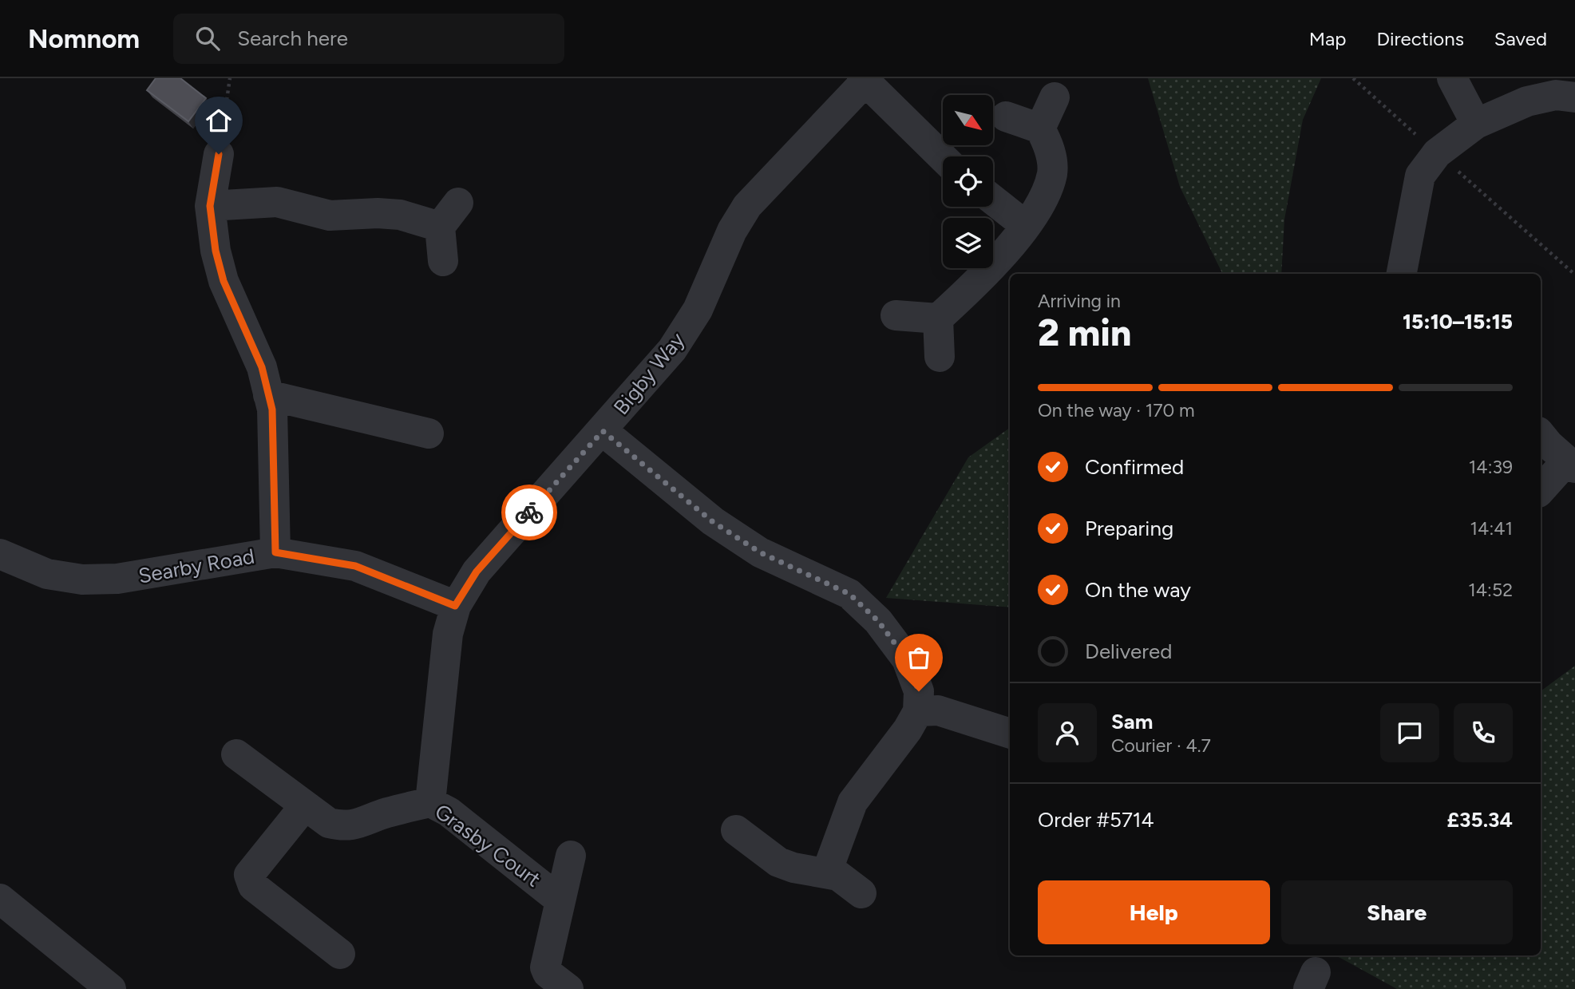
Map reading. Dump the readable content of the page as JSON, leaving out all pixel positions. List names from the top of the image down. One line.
{"streets":{"street":["Bigby Way","Searby Road","Grasby Court"]},"crossings":[["Bigby Way","Searby Road"],["Bigby Way","Grasby Court"]],"north":"bottom right","page":{"header":"Nomnom","search":"Search here","nav":["Map","Directions","Saved"],"heading":["2 min","Arriving in","15:10–15:15"],"panel":["Sam","Courier · 4.7","Order #5714","£35.34"],"bar":"On the way · 170 m","list":[["Confirmed","14:39"],["Preparing","14:41"],["On the way","14:52"],"Delivered"],"buttons":["Help","Share"]}}
